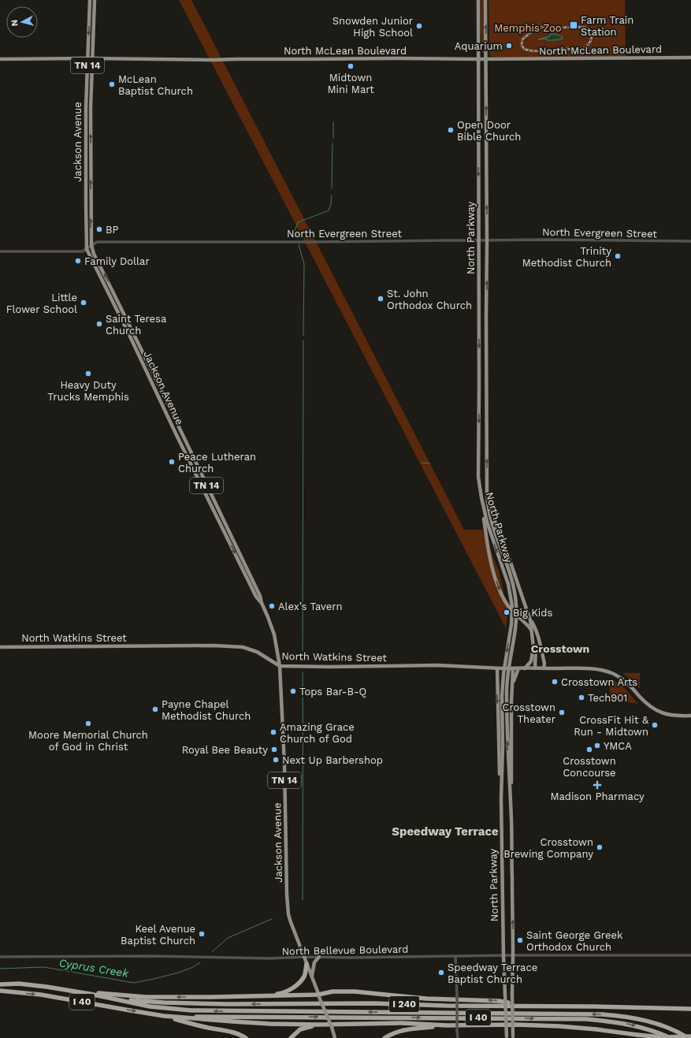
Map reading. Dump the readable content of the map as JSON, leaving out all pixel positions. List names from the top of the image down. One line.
{"streets":{"highway":["I 40","I 240"],"main road":["North McLean Boulevard","TN 14","Jackson Avenue","North Parkway","North Watkins Street"],"street":["North Evergreen Street","North Bellevue Boulevard"]},"crossings":[["North McLean Boulevard","Jackson Avenue"],["North McLean Boulevard","North Parkway"],["Jackson Avenue","North Evergreen Street"],["Jackson Avenue","North Watkins Street"],["Jackson Avenue","North Bellevue Boulevard"],["North Evergreen Street","North Parkway"],["North Parkway","North Bellevue Boulevard"],["I 40","I 240"]],"districts":["Crosstown","Speedway Terrace"],"water":["Cyprus Creek"],"parks":["Memphis Zoo"],"places":{"transit":["Farm Train Station"],"other":["Snowden Junior High School","Aquarium","Midtown Mini Mart","McLean Baptist Church","Open Door Bible Church","BP","Trinity Methodist Church","Family Dollar","St. John Orthodox Church","Little Flower School","Saint Teresa Church","Heavy Duty Trucks Memphis","Peace Lutheran Church","Alex’s Tavern","Big Kids","Crosstown Arts","Tops Bar-B-Q","Tech901","Payne Chapel Methodist Church","Crosstown Theater","Moore Memorial Church of God in Christ","CrossFit Hit & Run - Midtown","Amazing Grace Church of God","YMCA","Royal Bee Beauty","Crosstown Concourse","Next Up Barbershop","Crosstown Brewing Company","Keel Avenue Baptist Church","Saint George Greek Orthodox Church","Speedway Terrace Baptist Church"],"health":["Madison Pharmacy"]},"north":"left"}
